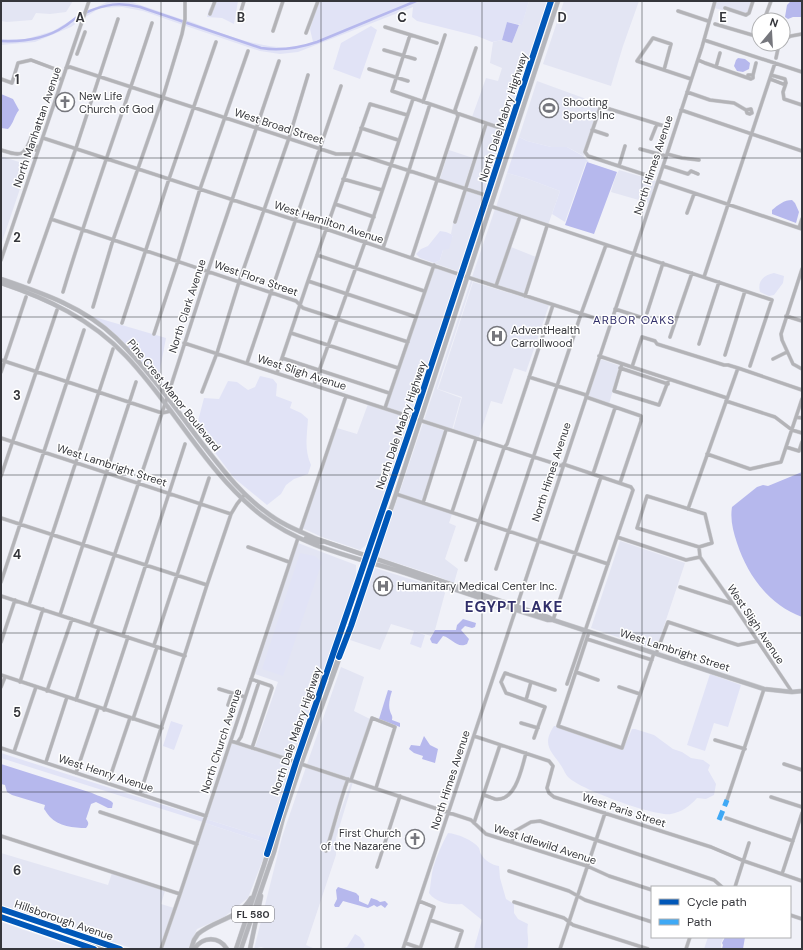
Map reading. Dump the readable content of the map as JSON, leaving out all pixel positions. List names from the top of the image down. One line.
{"streets":{"main road":["North Dale Mabry Highway","Pine Crest Manor Boulevard","West Lambright Street","FL 580","Hillsborough Avenue"],"street":["West Broad Street","North Manhattan Avenue","North Himes Avenue","West Hamilton Avenue","West Flora Street","North Clark Avenue","West Sligh Avenue","North Church Avenue","West Henry Avenue","West Paris Street","West Idlewild Avenue"]},"crossings":[["North Dale Mabry Highway","West Broad Street"],["North Dale Mabry Highway","West Hamilton Avenue"],["North Dale Mabry Highway","West Sligh Avenue"],["North Dale Mabry Highway","Pine Crest Manor Boulevard"],["North Dale Mabry Highway","West Lambright Street"],["North Dale Mabry Highway","West Idlewild Avenue"],["North Dale Mabry Highway","FL 580"],["West Broad Street","North Manhattan Avenue"],["West Broad Street","North Clark Avenue"],["North Manhattan Avenue","West Hamilton Avenue"],["North Himes Avenue","West Hamilton Avenue"],["North Himes Avenue","West Lambright Street"],["North Himes Avenue","West Paris Street"],["North Himes Avenue","West Idlewild Avenue"],["West Hamilton Avenue","North Clark Avenue"],["West Flora Street","North Clark Avenue"],["North Clark Avenue","West Sligh Avenue"],["North Clark Avenue","Pine Crest Manor Boulevard"],["North Clark Avenue","West Lambright Street"],["West Sligh Avenue","West Lambright Street"],["Pine Crest Manor Boulevard","West Lambright Street"],["Pine Crest Manor Boulevard","North Church Avenue"],["North Church Avenue","West Henry Avenue"]],"districts":["ARBOR OAKS","EGYPT LAKE"],"places":{"church":["New Life Church of God","First Church of the Nazarene"],"sports":["Shooting Sports Inc"],"hospital":["AdventHealth Carrollwood","Humanitary Medical Center Inc."]},"legend":["Cycle path","Path"],"north":"top","grid":{"columns":["A","B","C","D","E"],"rows":["1","2","3","4","5","6"]}}
